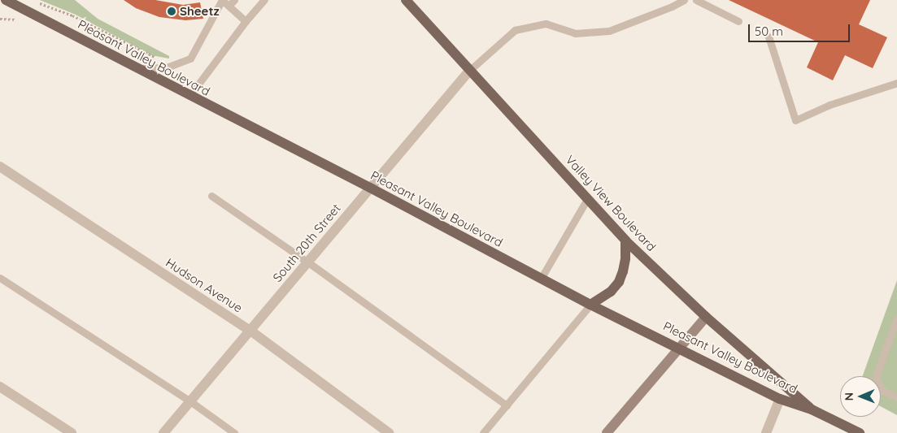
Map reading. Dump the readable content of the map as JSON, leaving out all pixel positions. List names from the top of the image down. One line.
{"streets":{"main road":["Pleasant Valley Boulevard","Valley View Boulevard"],"street":["South 20th Street","Hudson Avenue"]},"crossings":[["Pleasant Valley Boulevard","Valley View Boulevard"],["Pleasant Valley Boulevard","South 20th Street"],["Valley View Boulevard","South 20th Street"],["South 20th Street","Hudson Avenue"]],"places":["Sheetz"],"scale_bar":"50 m","north":"left"}
